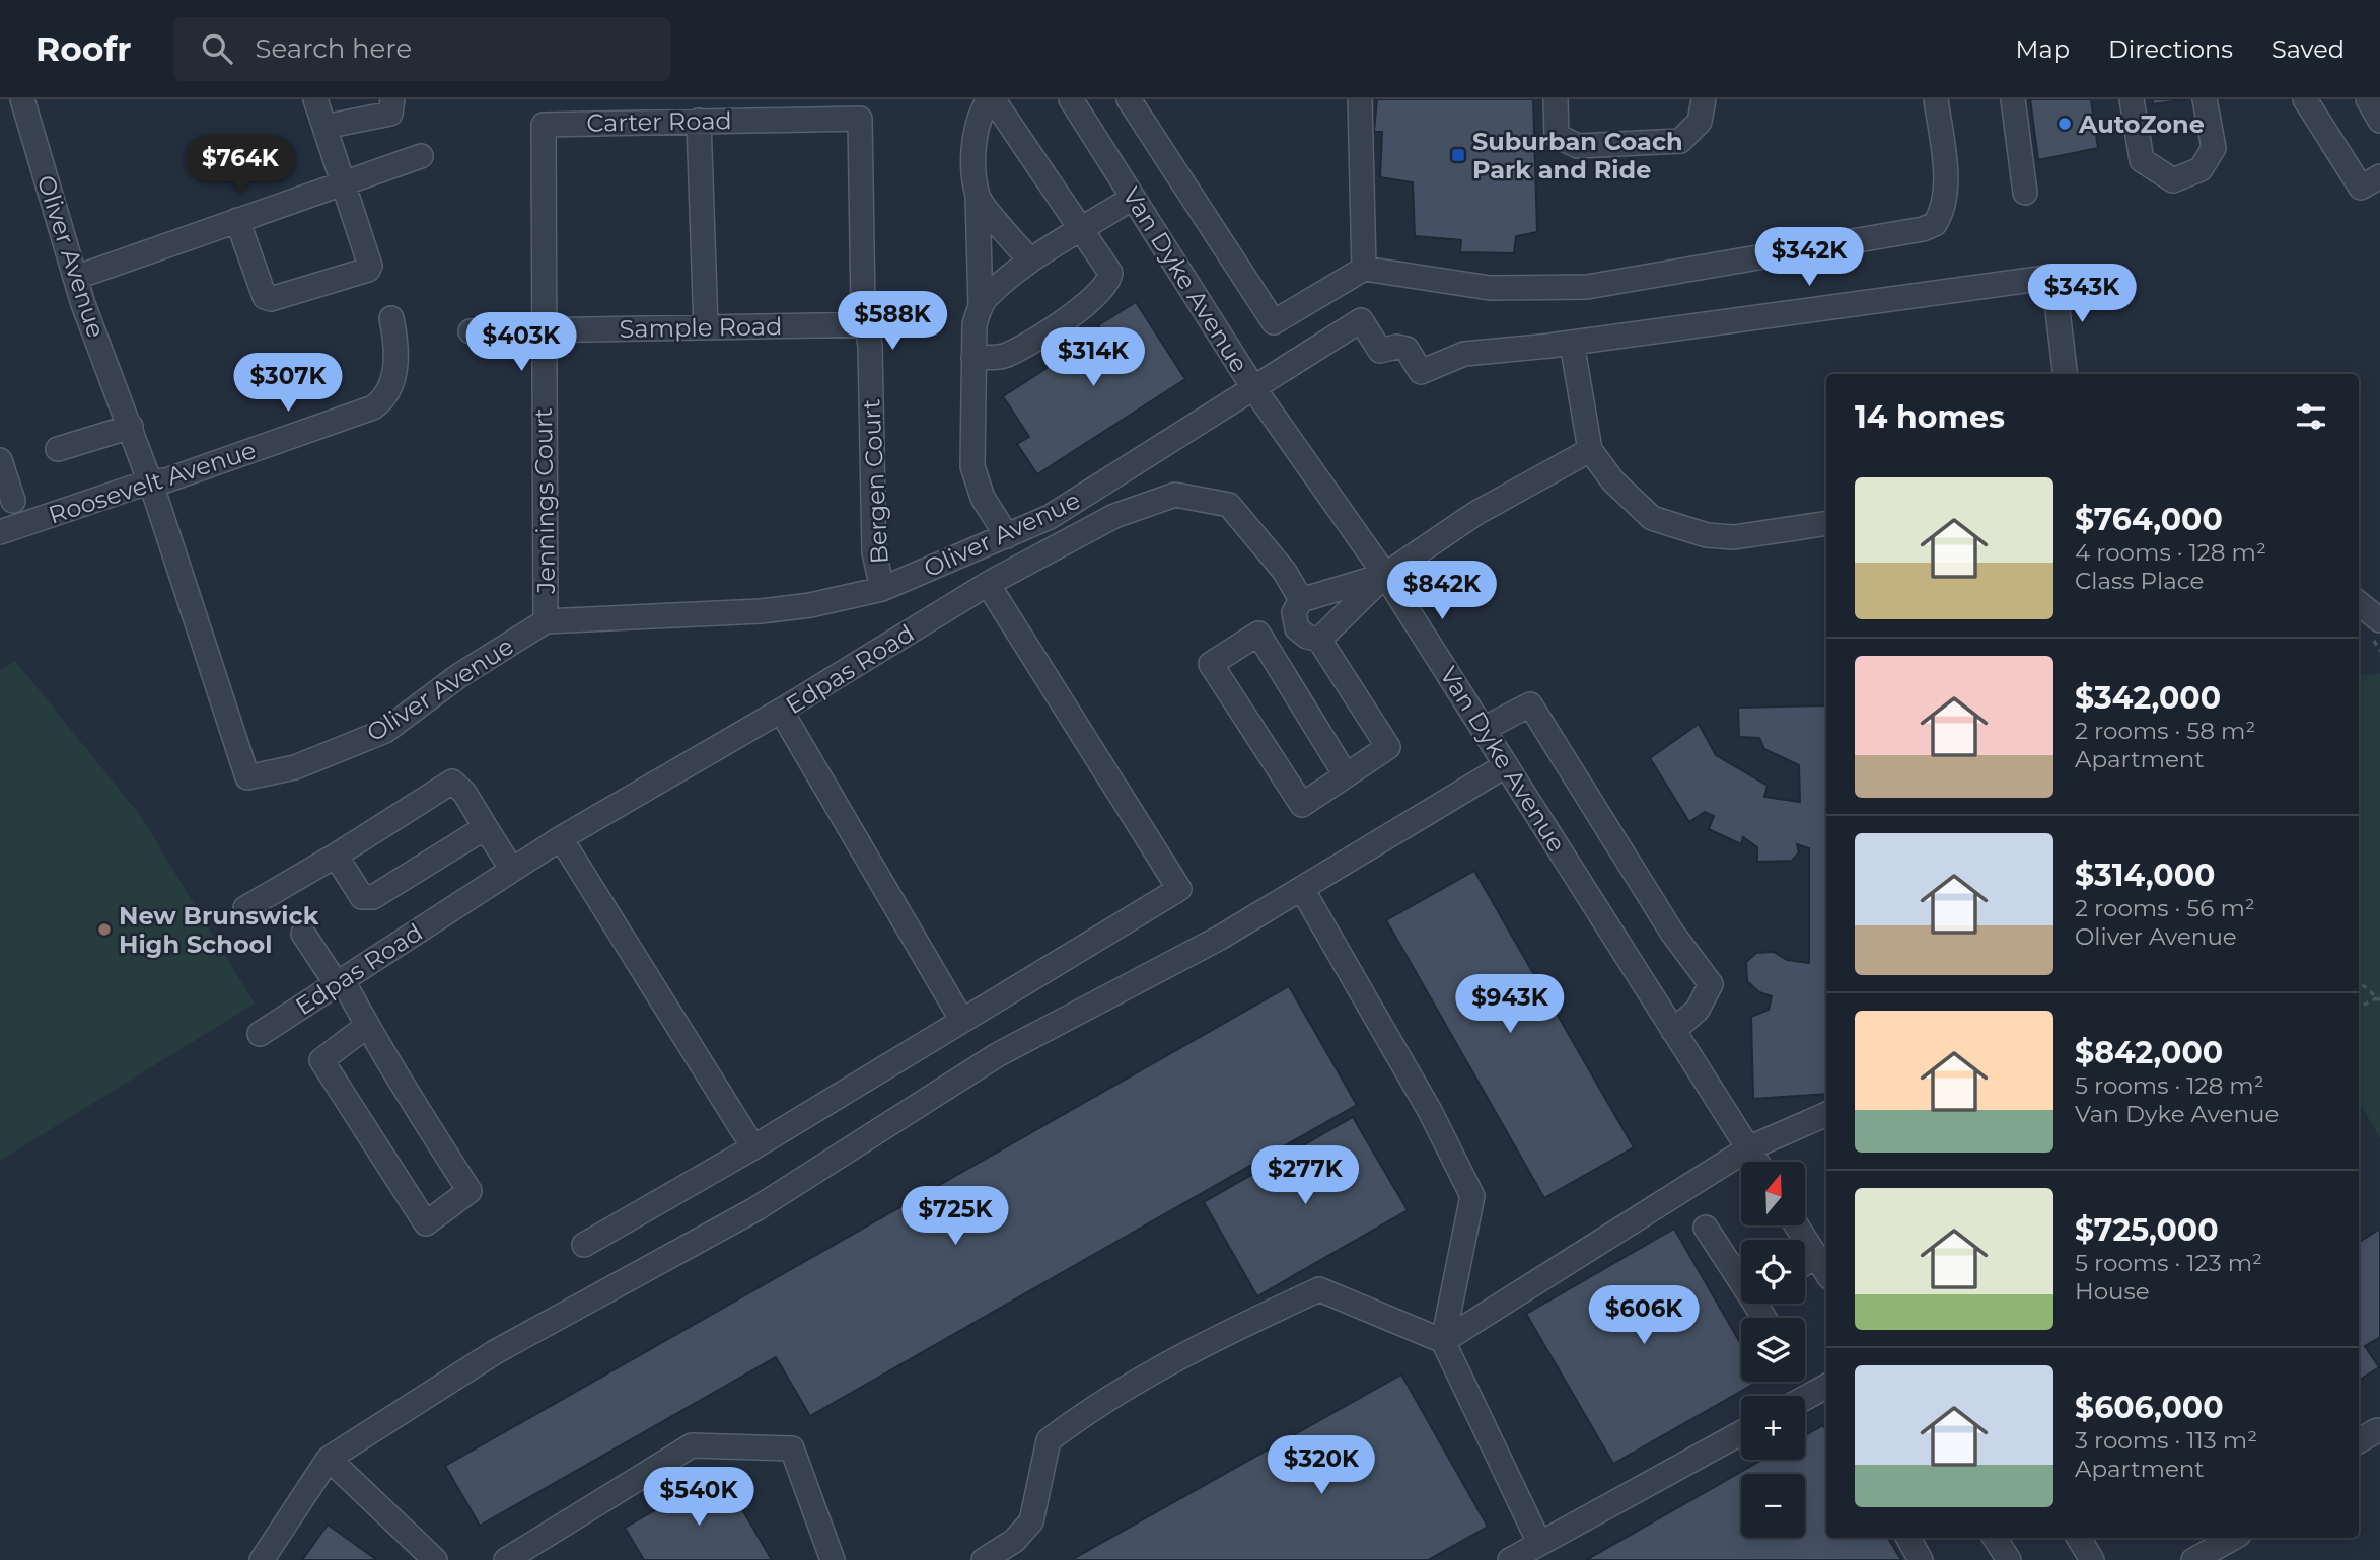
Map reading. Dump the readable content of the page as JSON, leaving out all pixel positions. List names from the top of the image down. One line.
{"streets":{"street":["Carter Road","Oliver Avenue","Van Dyke Avenue","Sample Road","Bergen Court","Roosevelt Avenue","Jennings Court","Edpas Road"]},"crossings":[["Carter Road","Bergen Court"],["Carter Road","Jennings Court"],["Oliver Avenue","Van Dyke Avenue"],["Oliver Avenue","Bergen Court"],["Oliver Avenue","Roosevelt Avenue"],["Oliver Avenue","Jennings Court"],["Sample Road","Bergen Court"],["Sample Road","Jennings Court"]],"places":{"other":["AutoZone","New Brunswick High School"],"transit":["Suburban Coach Park and Ride"]},"north":"top","page":{"header":"Roofr","search":"Search here","nav":["Map","Directions","Saved"],"price":["$764K","$342K","$343K","$588K","$403K","$314K","$307K","$842K","$943K","$277K","$725K","$606K","$320K","$540K"],"heading":"14 homes","list":[{"name":"$764,000","note":"4 rooms · 128 m² · Class Place"},{"name":"$342,000","note":"2 rooms · 58 m² · Apartment"},{"name":"$314,000","note":"2 rooms · 56 m² · Oliver Avenue"},{"name":"$842,000","note":"5 rooms · 128 m² · Van Dyke Avenue"},{"name":"$725,000","note":"5 rooms · 123 m² · House"},{"name":"$606,000","note":"3 rooms · 113 m² · Apartment"}],"map_buttons":["+","−"]}}
